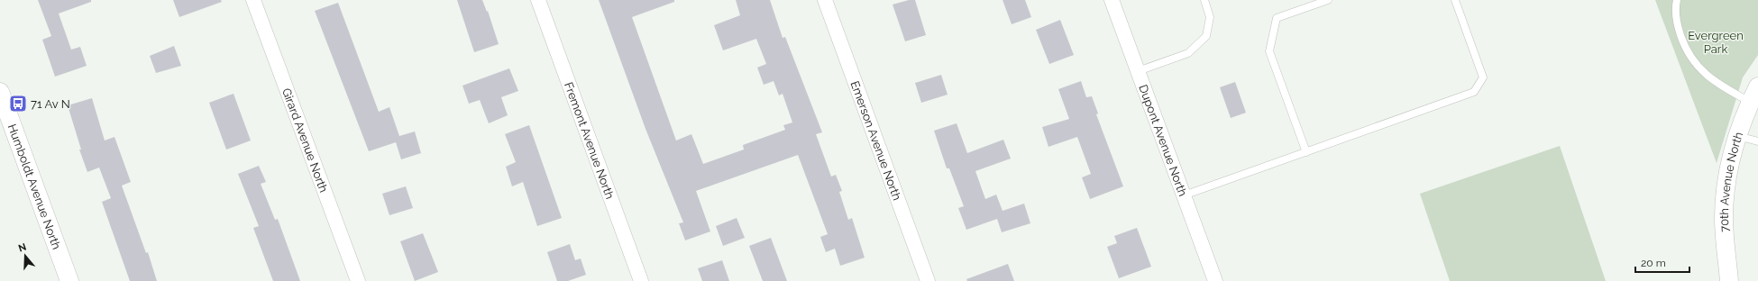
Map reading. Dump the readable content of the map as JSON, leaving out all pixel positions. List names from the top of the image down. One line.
{"streets":{"street":["Girard Avenue North","Fremont Avenue North","Emerson Avenue North","Dupont Avenue North","70th Avenue North","Humboldt Avenue North"]},"parks":["Evergreen Park"],"places":{"bus stop":["71 Av N"]},"scale_bar":"20 m","north":"top"}
